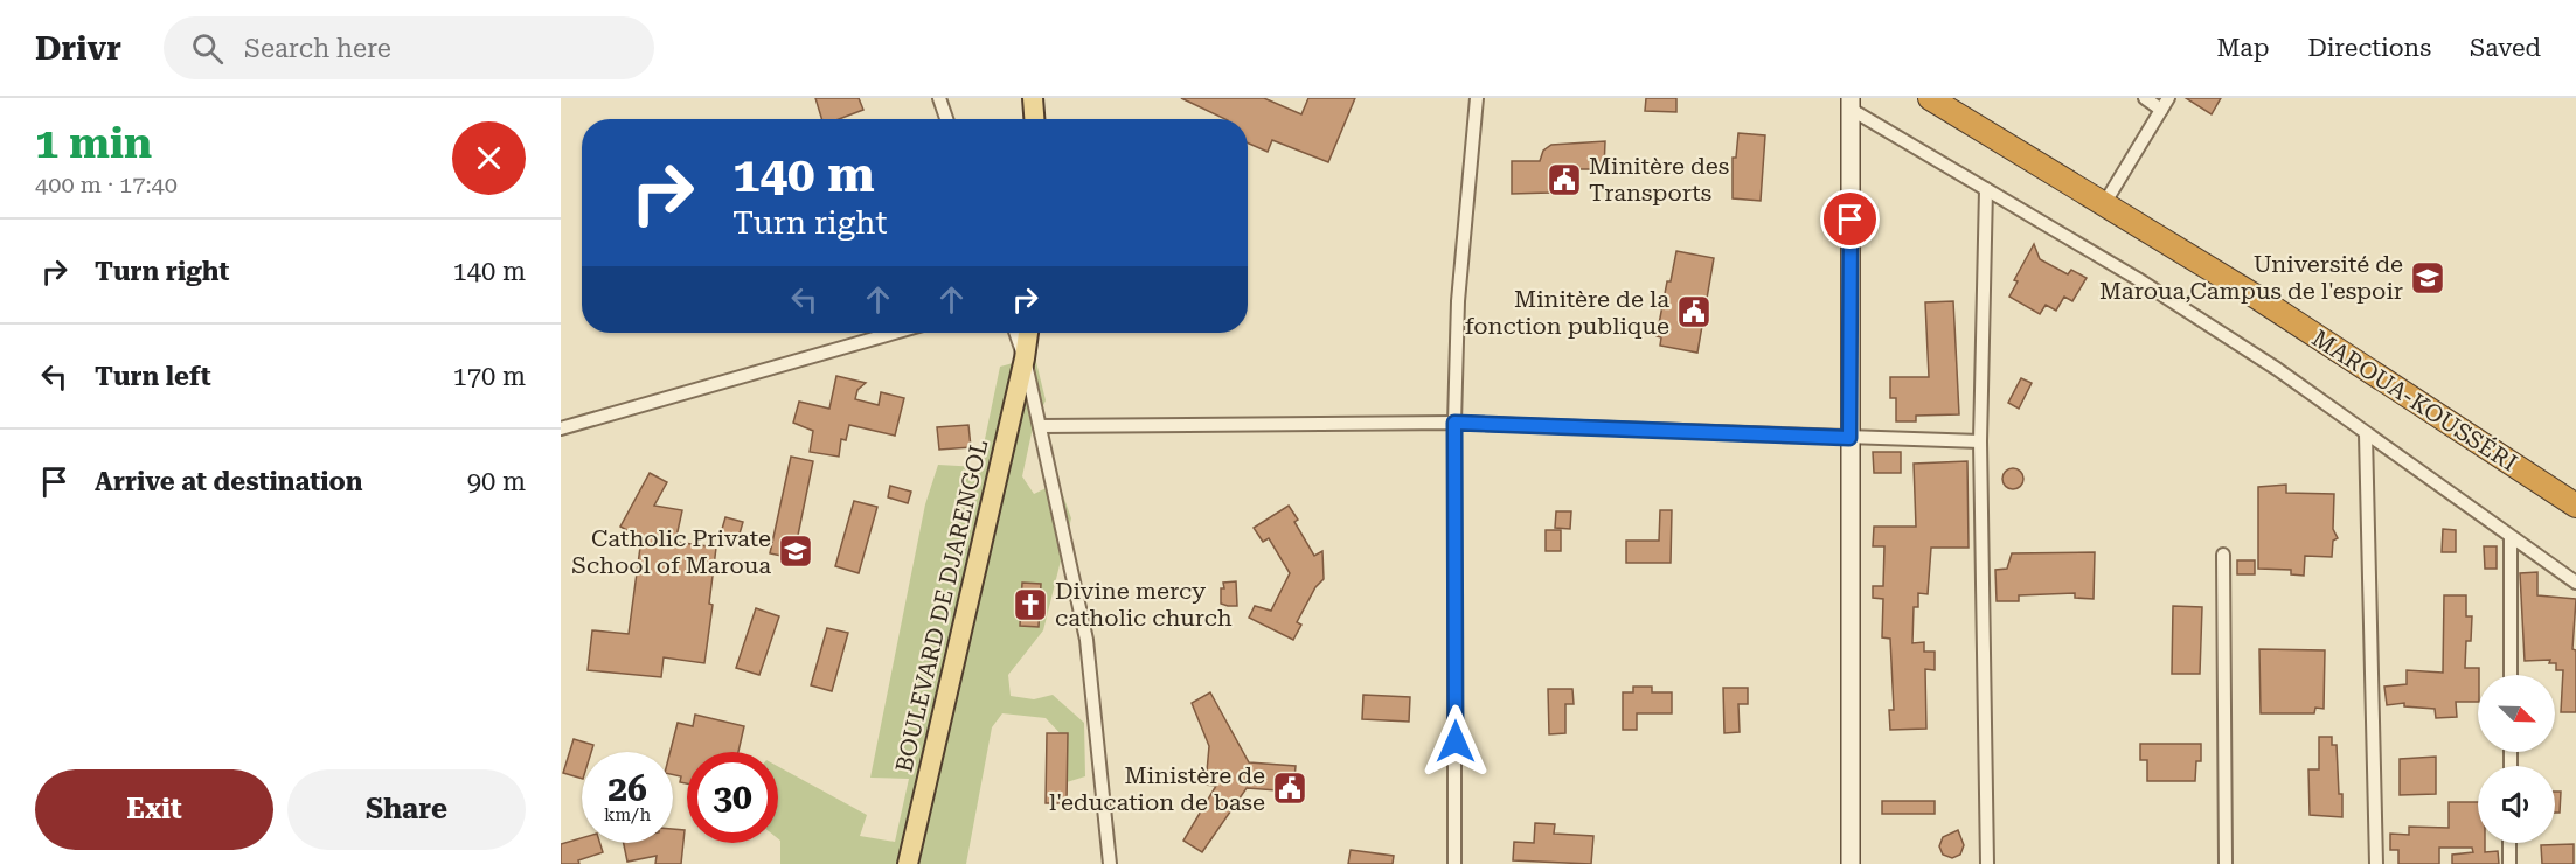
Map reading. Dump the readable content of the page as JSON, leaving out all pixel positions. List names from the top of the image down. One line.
{"streets":{"highway":["MAROUA-KOUSSÉRI"],"main road":["BOULEVARD DE DJARENGOL"]},"places":{"public building":["Minitère des Transports","Minitère de la fonction publique","Ministère de l'education de base"],"school or university":["Université de Maroua,Campus de l'espoir","Catholic Private School of Maroua"],"church":["Divine mercy catholic church"]},"north":"bottom right","page":{"header":"Drivr","search":"Search here","nav":["Map","Directions","Saved"],"heading":["1 min","400 m · 17:40"],"turn":["140 m","Turn right"],"list":[{"name":"Turn right","value":"140 m"},{"name":"Turn left","value":"170 m"},{"name":"Arrive at destination","value":"90 m"}],"speed":"26 km/h","limit":"30","buttons":["Exit","Share"]}}
